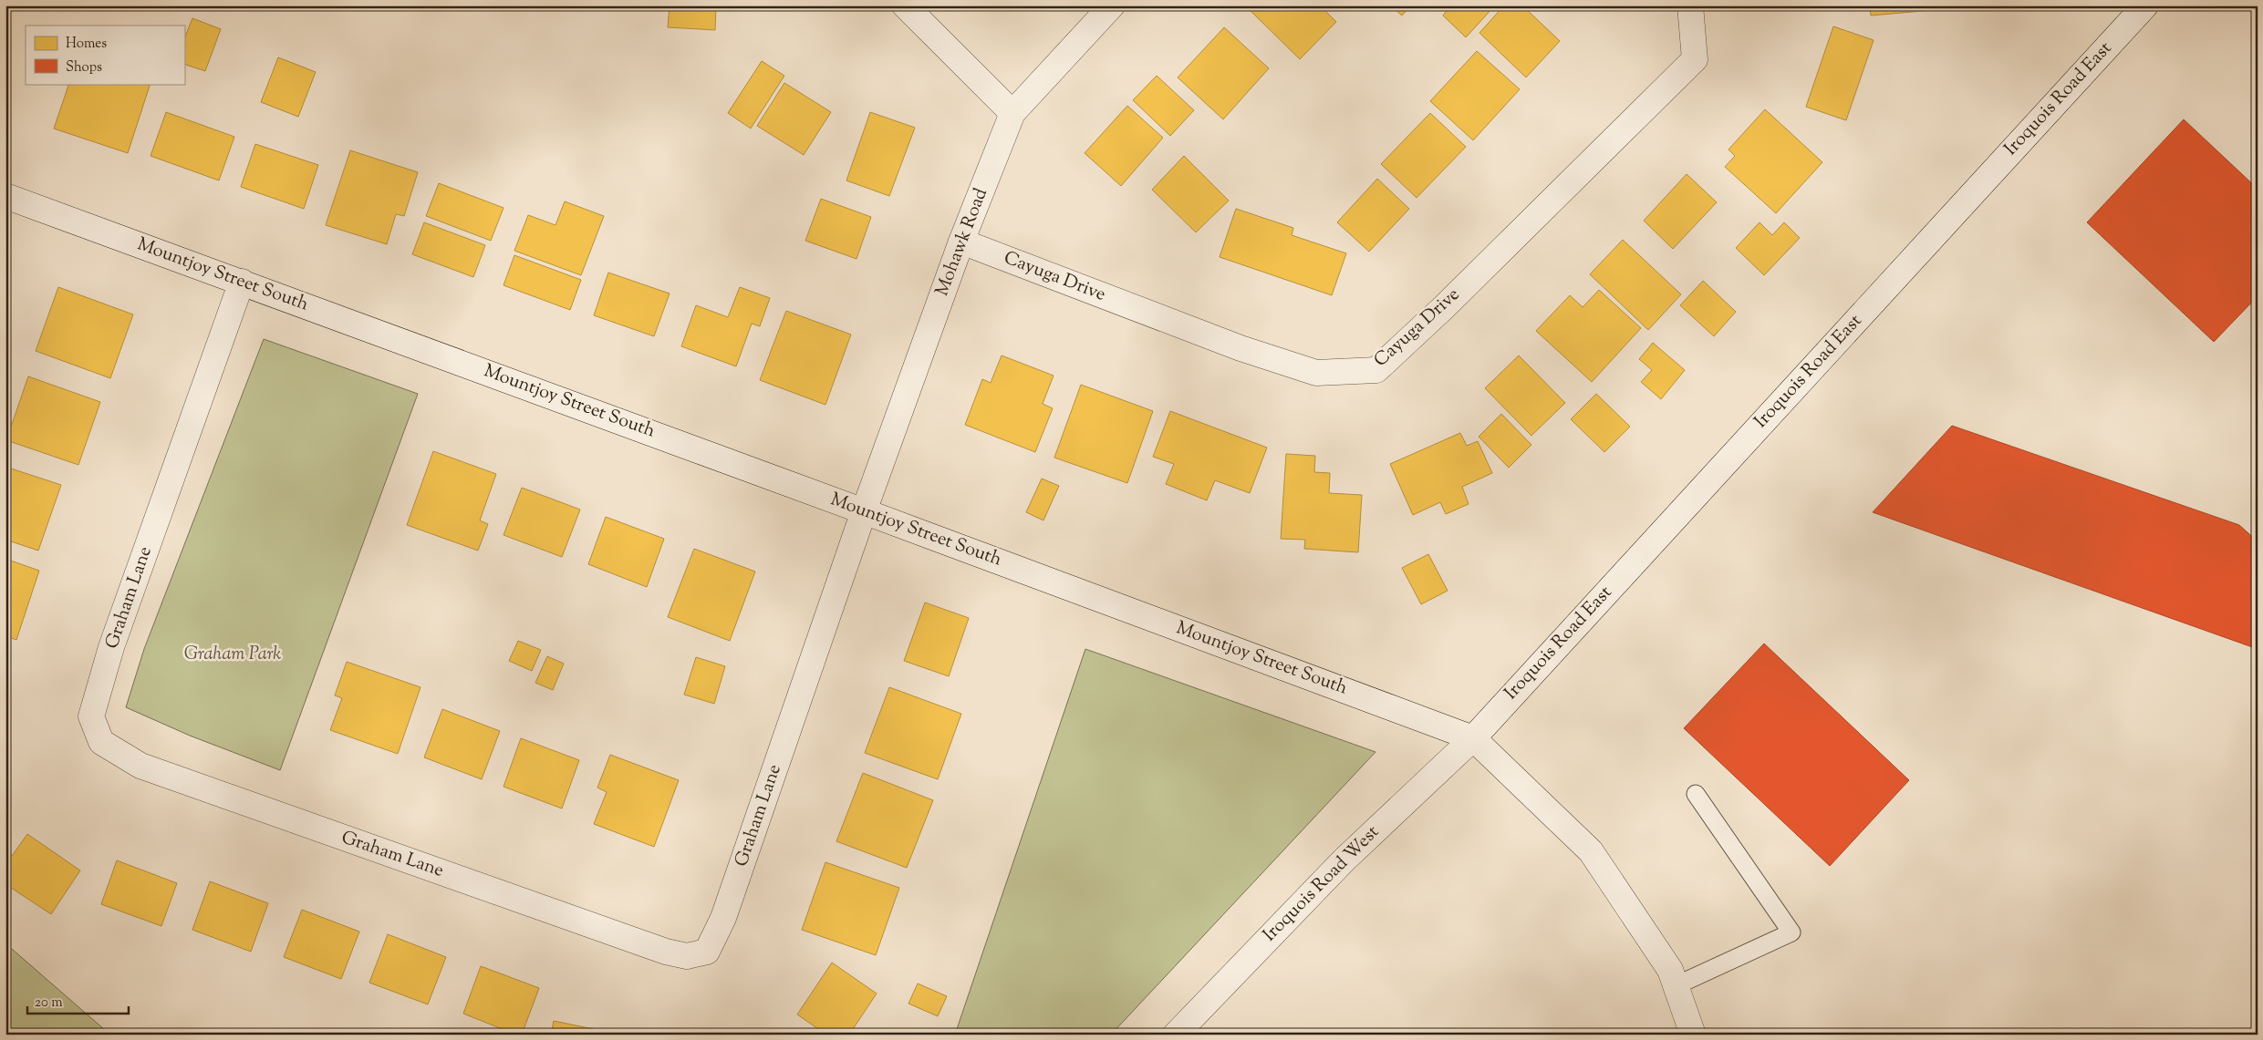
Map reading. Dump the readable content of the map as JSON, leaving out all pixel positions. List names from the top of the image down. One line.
{"streets":{"street":["Iroquois Road East","Mohawk Road","Mountjoy Street South","Cayuga Drive","Graham Lane","Iroquois Road West"]},"crossings":[["Iroquois Road East","Mountjoy Street South"],["Iroquois Road East","Iroquois Road West"],["Mohawk Road","Mountjoy Street South"],["Mohawk Road","Cayuga Drive"],["Mohawk Road","Graham Lane"],["Mountjoy Street South","Graham Lane"],["Mountjoy Street South","Iroquois Road West"]],"parks":["Graham Park"],"legend":["Homes","Shops"],"scale_bar":"20 m"}
